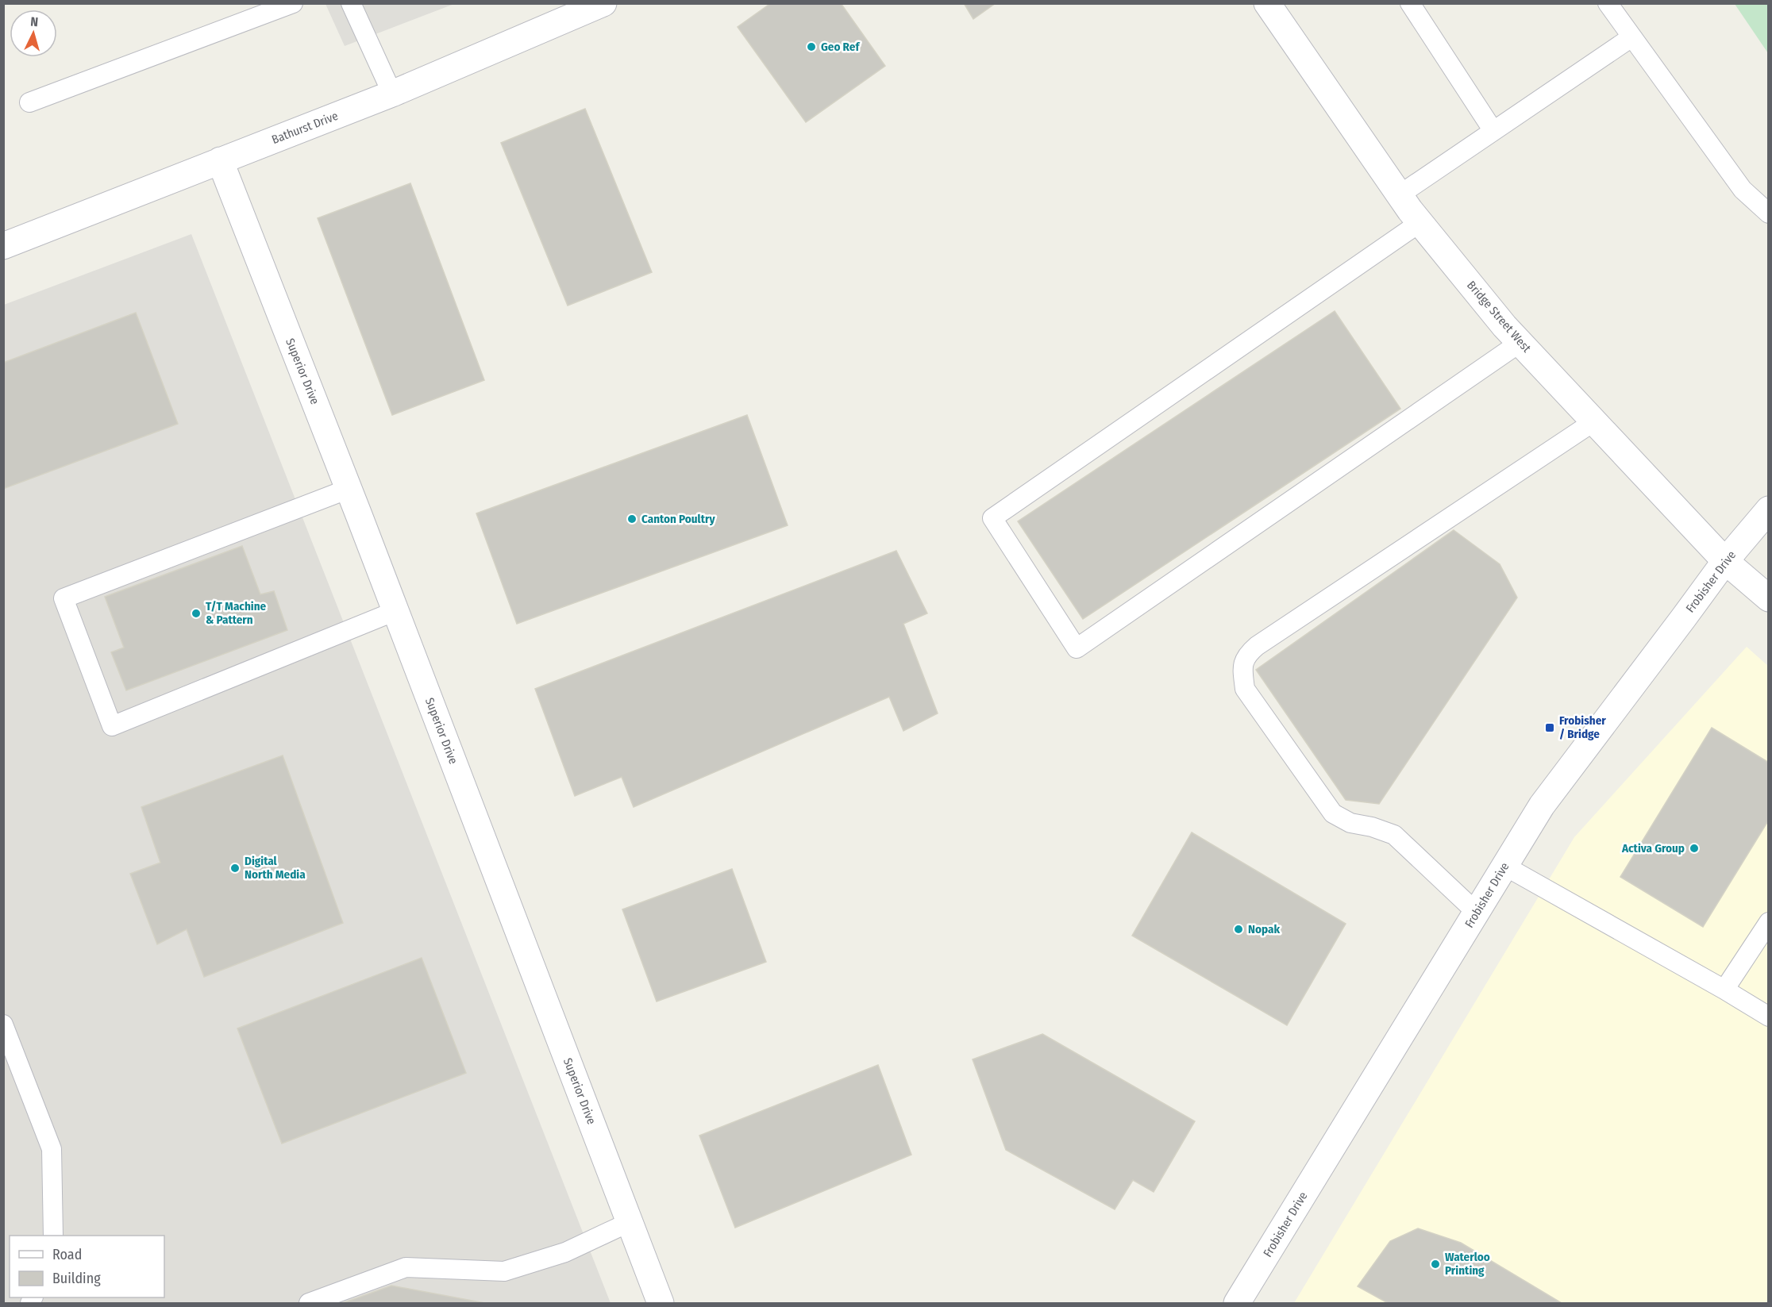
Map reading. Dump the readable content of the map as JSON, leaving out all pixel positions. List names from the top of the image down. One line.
{"streets":{"street":["Bathurst Drive","Bridge Street West","Superior Drive","Frobisher Drive"]},"crossings":[["Bathurst Drive","Superior Drive"],["Bridge Street West","Frobisher Drive"]],"places":{"other":["Geo Ref","Canton Poultry","T/T Machine & Pattern","Activa Group","Digital North Media","Nopak","Waterloo Printing"],"transit":["Frobisher / Bridge"]},"legend":["Road","Building"],"north":"top"}
